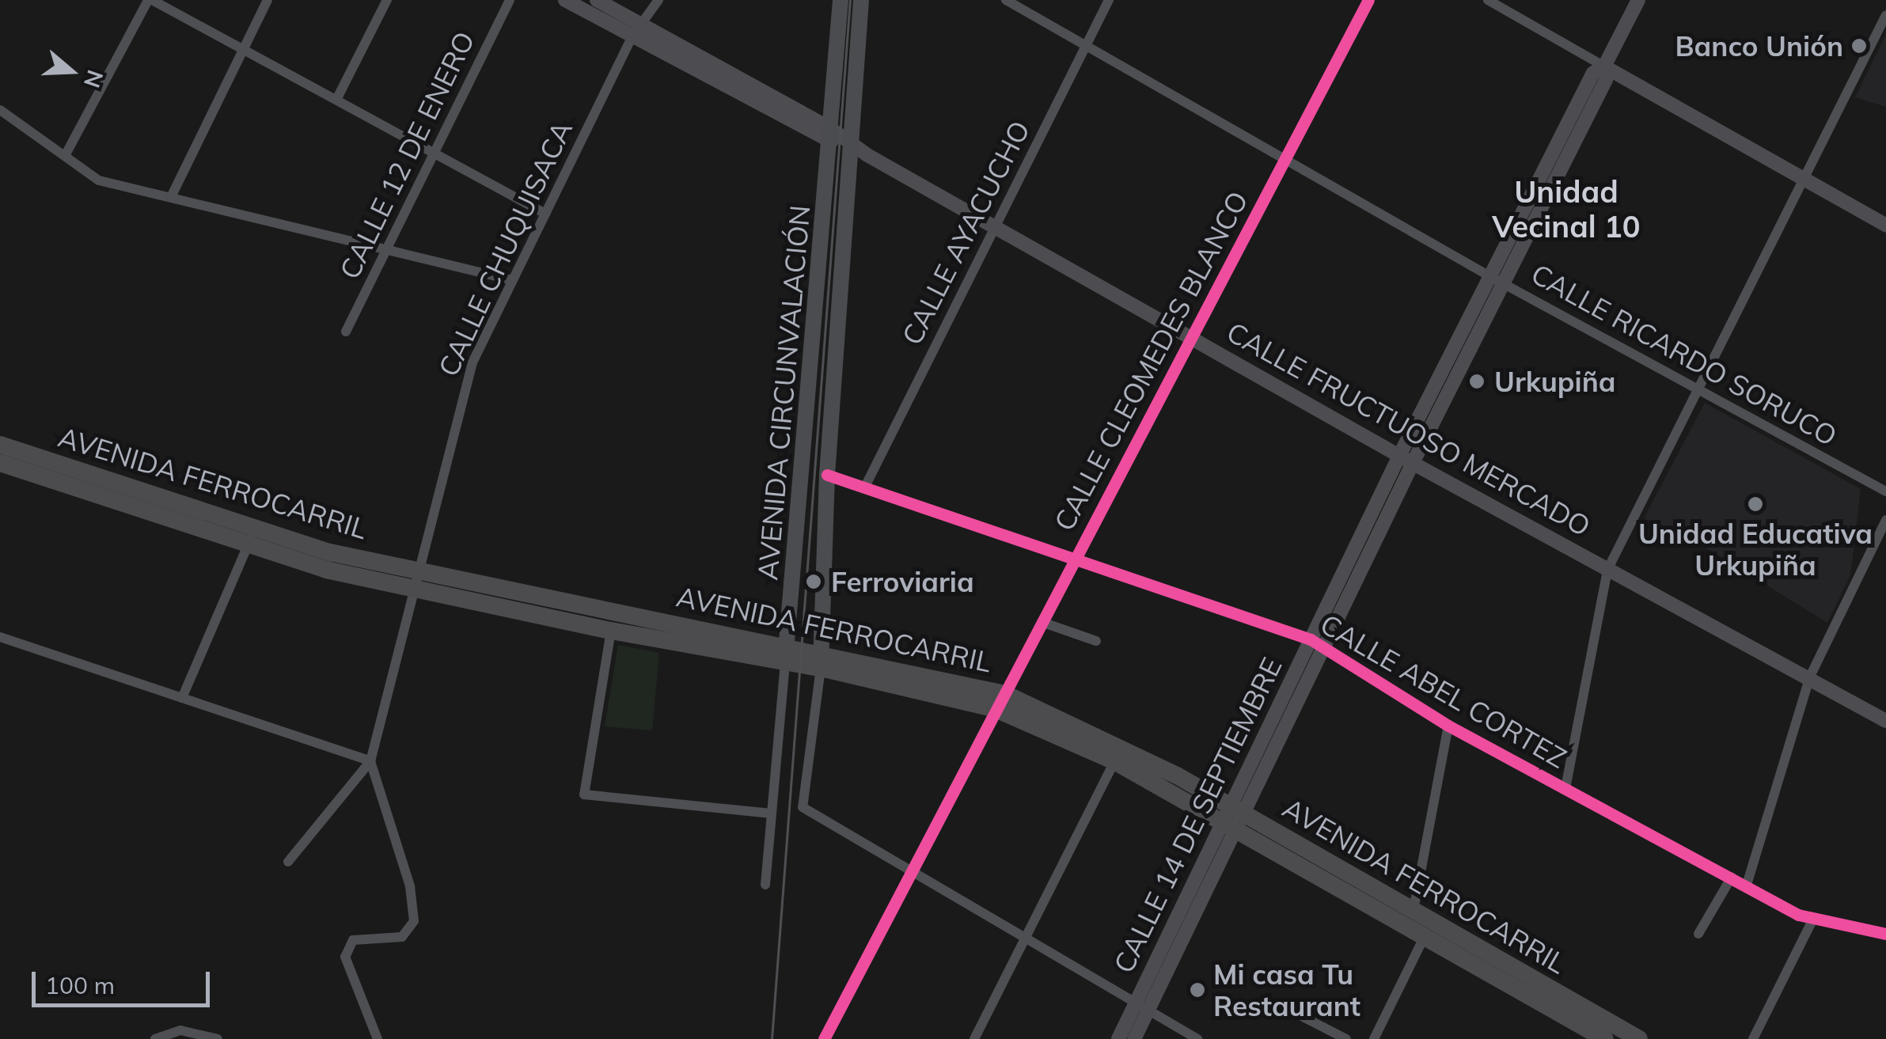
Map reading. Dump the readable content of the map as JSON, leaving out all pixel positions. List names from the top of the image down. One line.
{"streets":{"highway":["AVENIDA FERROCARRIL"],"main road":["AVENIDA CIRCUNVALACIÓN"],"street":["CALLE 12 DE ENERO","CALLE AYACUCHO","CALLE CHUQUISACA","CALLE RICARDO SORUCO","CALLE CLEOMEDES BLANCO","CALLE FRUCTUOSO MERCADO","CALLE ABEL CORTEZ","CALLE 14 DE SEPTIEMBRE"]},"crossings":[["CALLE AYACUCHO","CALLE RICARDO SORUCO"],["CALLE AYACUCHO","CALLE FRUCTUOSO MERCADO"],["CALLE AYACUCHO","CALLE ABEL CORTEZ"],["CALLE CHUQUISACA","CALLE FRUCTUOSO MERCADO"],["CALLE CHUQUISACA","AVENIDA FERROCARRIL"],["CALLE RICARDO SORUCO","CALLE CLEOMEDES BLANCO"],["CALLE RICARDO SORUCO","CALLE 14 DE SEPTIEMBRE"],["CALLE CLEOMEDES BLANCO","AVENIDA CIRCUNVALACIÓN"],["CALLE CLEOMEDES BLANCO","CALLE FRUCTUOSO MERCADO"],["CALLE CLEOMEDES BLANCO","AVENIDA FERROCARRIL"],["CALLE CLEOMEDES BLANCO","CALLE ABEL CORTEZ"],["AVENIDA CIRCUNVALACIÓN","CALLE FRUCTUOSO MERCADO"],["AVENIDA CIRCUNVALACIÓN","AVENIDA FERROCARRIL"],["AVENIDA CIRCUNVALACIÓN","CALLE ABEL CORTEZ"],["CALLE FRUCTUOSO MERCADO","CALLE 14 DE SEPTIEMBRE"],["AVENIDA FERROCARRIL","CALLE 14 DE SEPTIEMBRE"],["CALLE ABEL CORTEZ","CALLE 14 DE SEPTIEMBRE"]],"districts":["Unidad Vecinal 10"],"places":["Banco Unión","Urkupiña","Unidad Educativa Urkupiña","Ferroviaria","Mi casa Tu Restaurant"],"scale_bar":"100 m","north":"right"}
